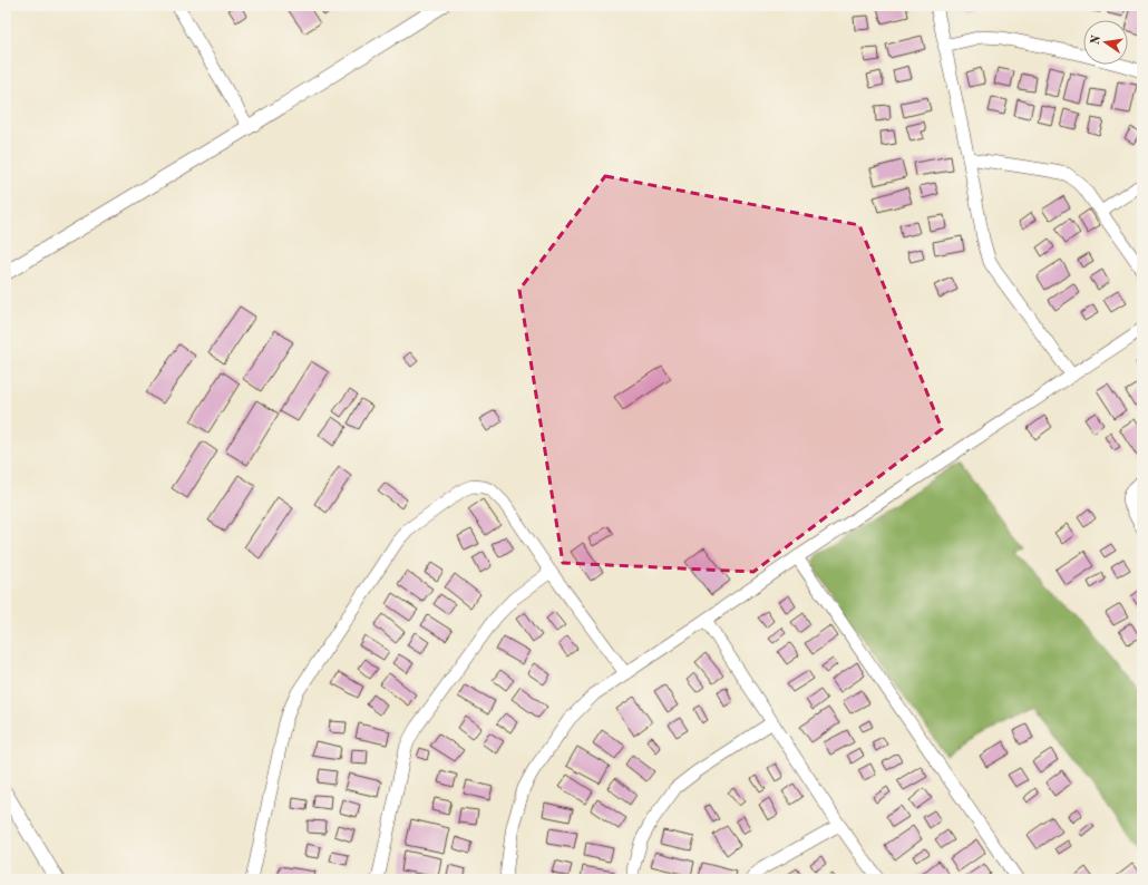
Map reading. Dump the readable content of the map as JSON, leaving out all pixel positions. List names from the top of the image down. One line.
{"north":"left"}
